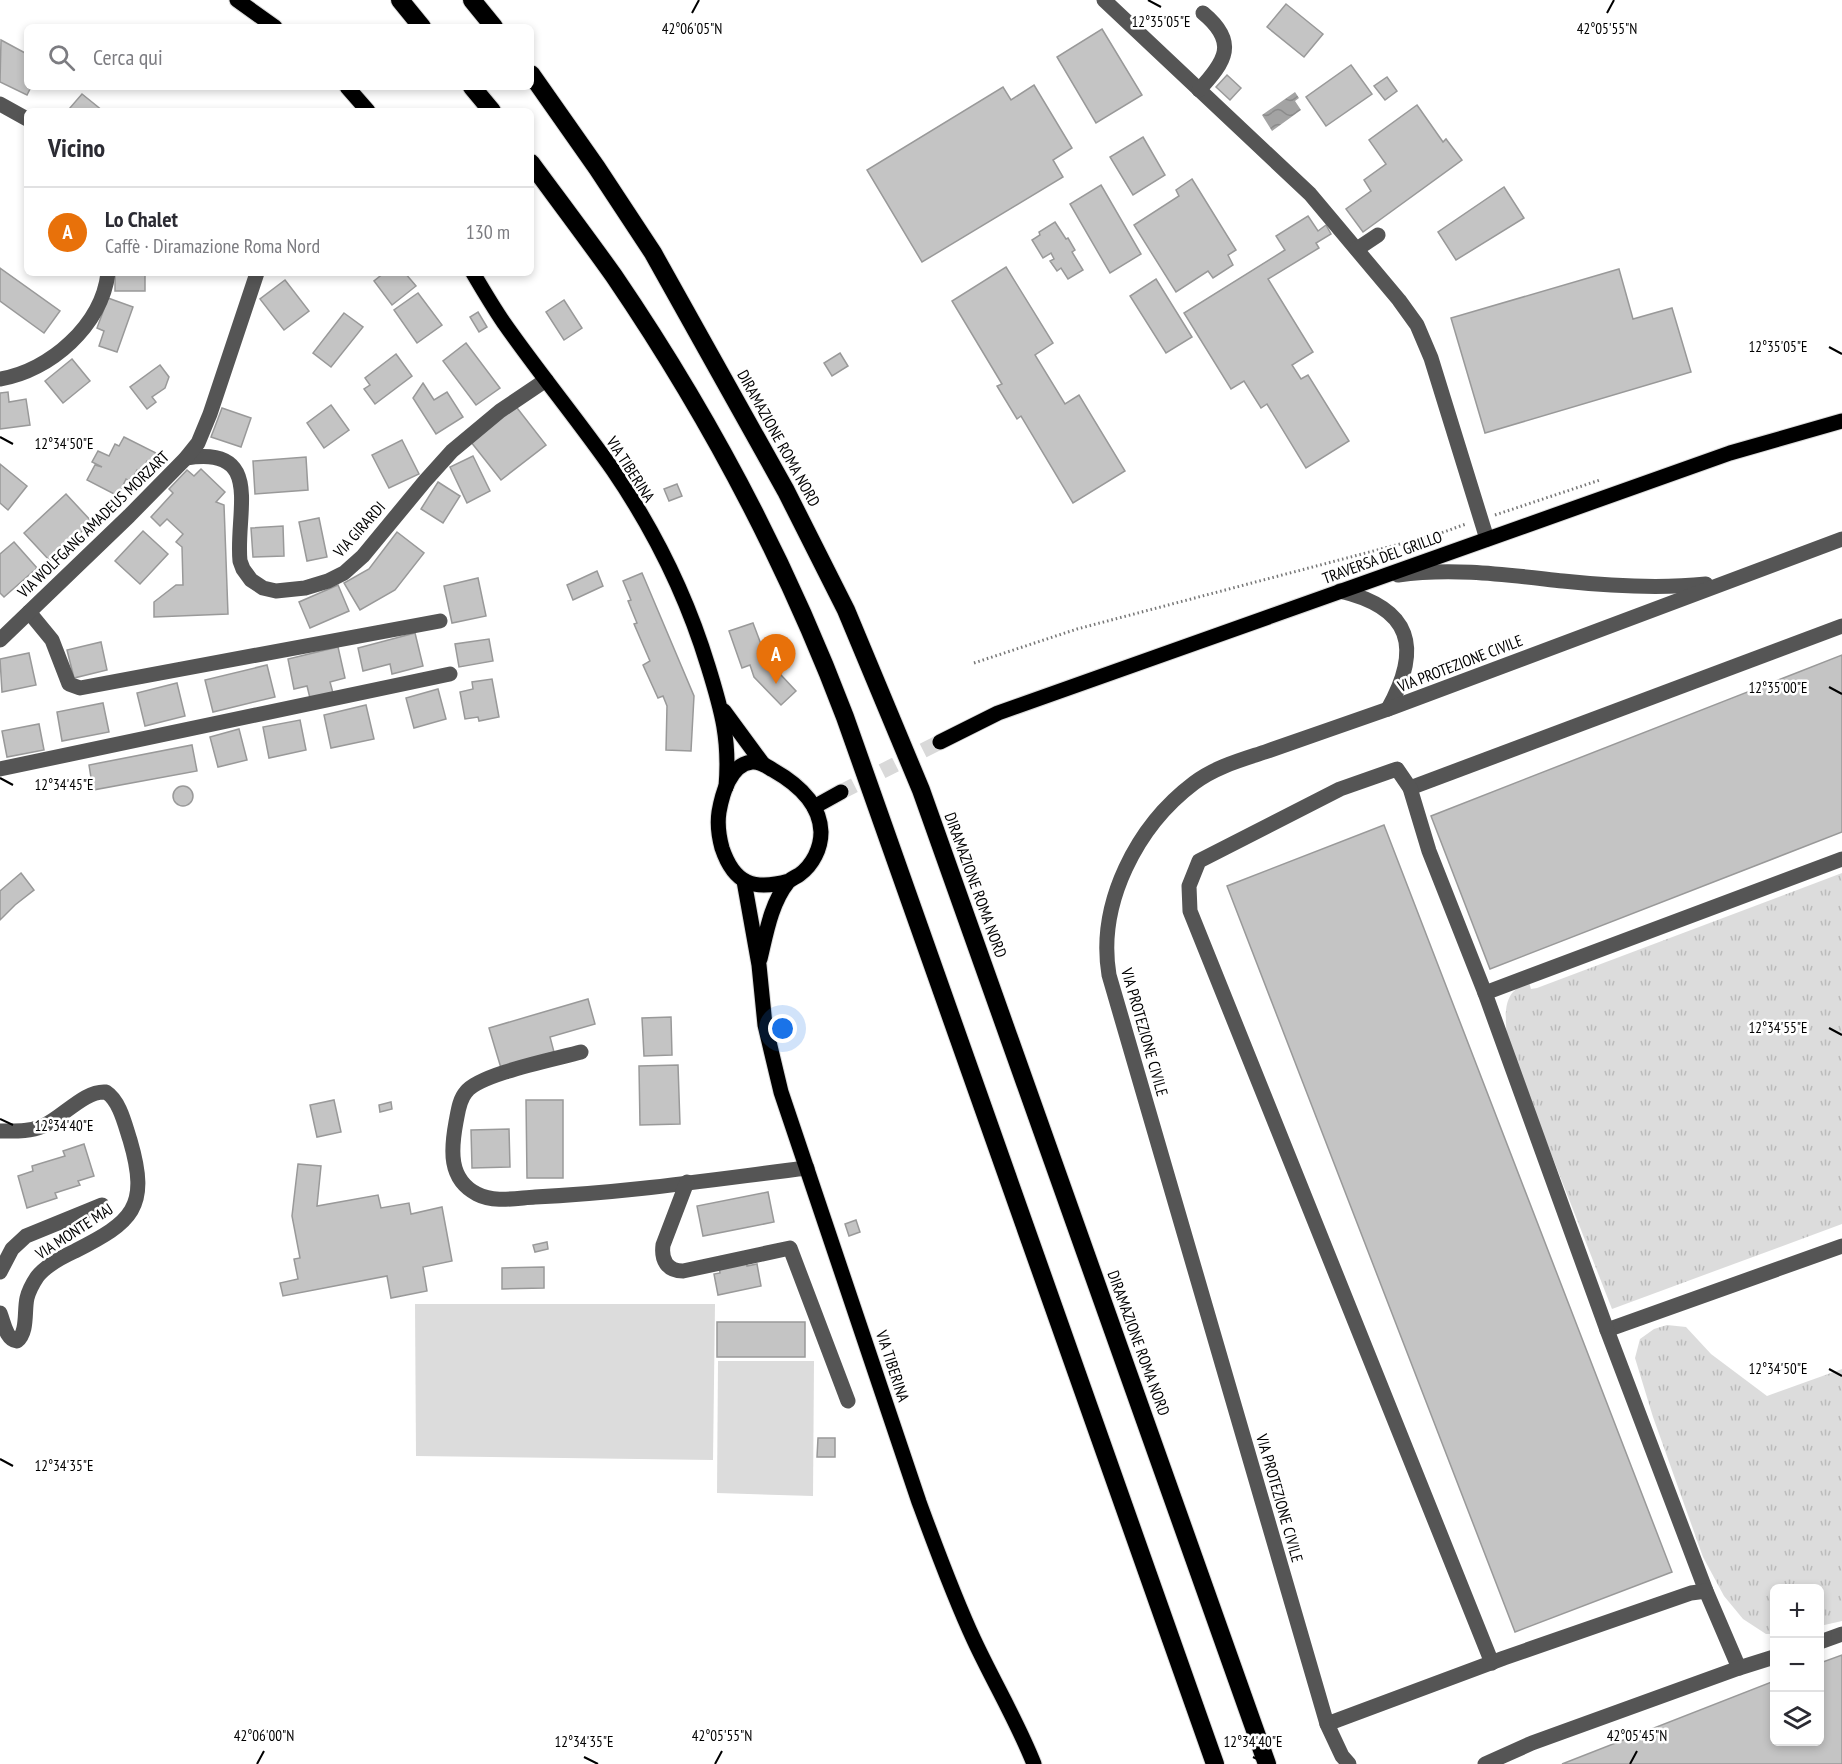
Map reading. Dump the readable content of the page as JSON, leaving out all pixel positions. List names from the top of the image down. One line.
{"streets":{"highway":["DIRAMAZIONE ROMA NORD"],"main road":["VIA TIBERINA","TRAVERSA DEL GRILLO"],"street":["VIA WOLFGANG AMADEUS MORZART","VIA GIRARDI","VIA PROTEZIONE CIVILE","VIA MONTE MAJ"]},"crossings":[["VIA TIBERINA","VIA GIRARDI"],["VIA WOLFGANG AMADEUS MORZART","VIA GIRARDI"]],"page":{"search":"Cerca qui","heading":"Vicino","list":[{"mark":"A","name":"Lo Chalet","note":"Caffè · Diramazione Roma Nord","value":"130 m"}],"pins":"A","map_buttons":["+","−"]},"coordinates":["12°35'05\"E","42°06'05\"N","42°05'55\"N","12°34'50\"E","12°35'00\"E","12°34'45\"E","12°34'55\"E","12°34'40\"E","12°34'35\"E","42°06'00\"N","42°05'45\"N"]}
